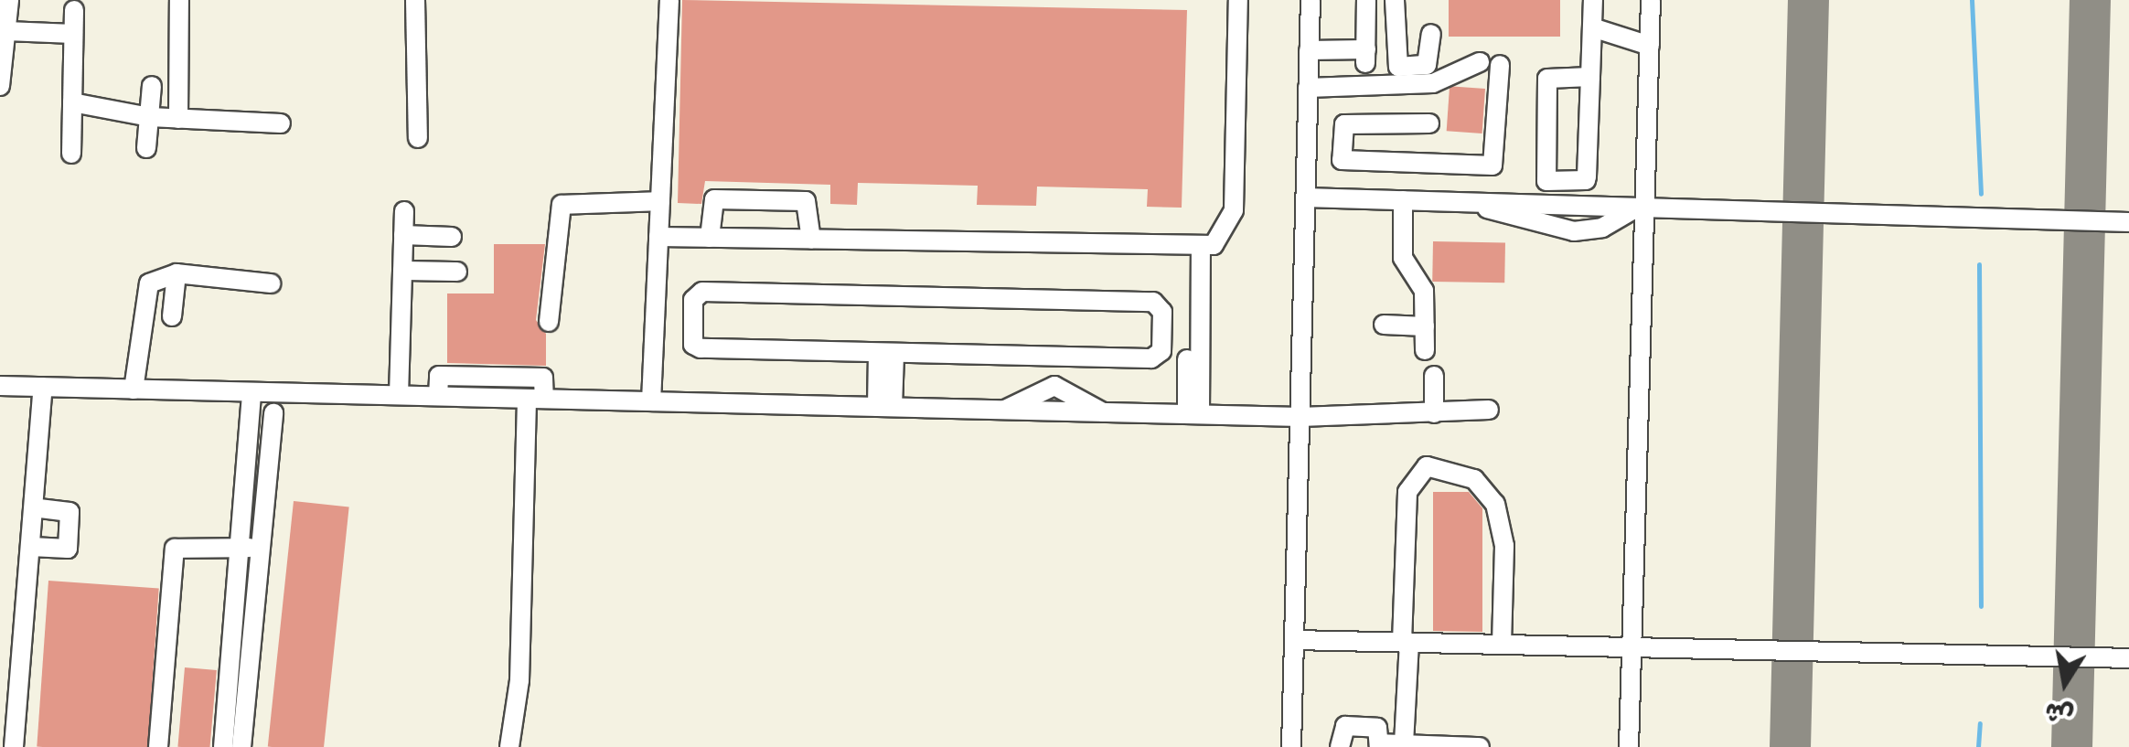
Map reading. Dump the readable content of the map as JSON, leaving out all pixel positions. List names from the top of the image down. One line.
{"north":"bottom"}
